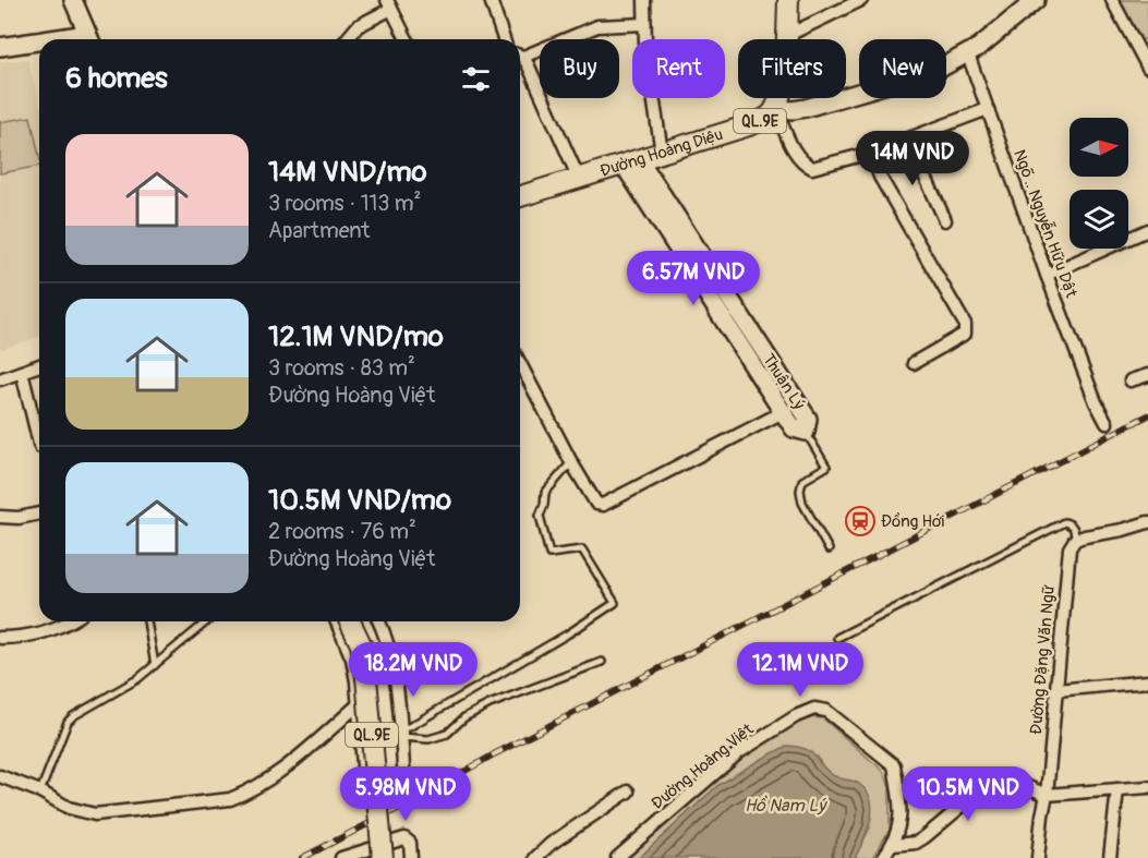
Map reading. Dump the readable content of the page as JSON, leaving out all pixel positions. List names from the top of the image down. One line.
{"streets":{"main road":["QL.9E","Đường Hoàng Diệu"],"street":["Ngõ .. Nguyễn Hữu Dật","Thuận Lý","Đường Đặng Văn Ngữ","Đường Hoàng Việt"]},"crossings":[["QL.9E","Đường Hoàng Diệu"],["Đường Hoàng Diệu","Thuận Lý"]],"water":["Hồ Nam Lý"],"places":{"station":["Đồng Hới"]},"north":"right","page":{"chip":["Buy","Rent","Filters","New"],"heading":"6 homes","list":[{"name":"14M VND/mo","note":"3 rooms · 113 m² · Apartment"},{"name":"12.1M VND/mo","note":"3 rooms · 83 m² · Đường Hoàng Việt"},{"name":"10.5M VND/mo","note":"2 rooms · 76 m² · Đường Hoàng Việt"}],"price":["14M VND","6.57M VND","18.2M VND","12.1M VND","5.98M VND","10.5M VND"]}}
